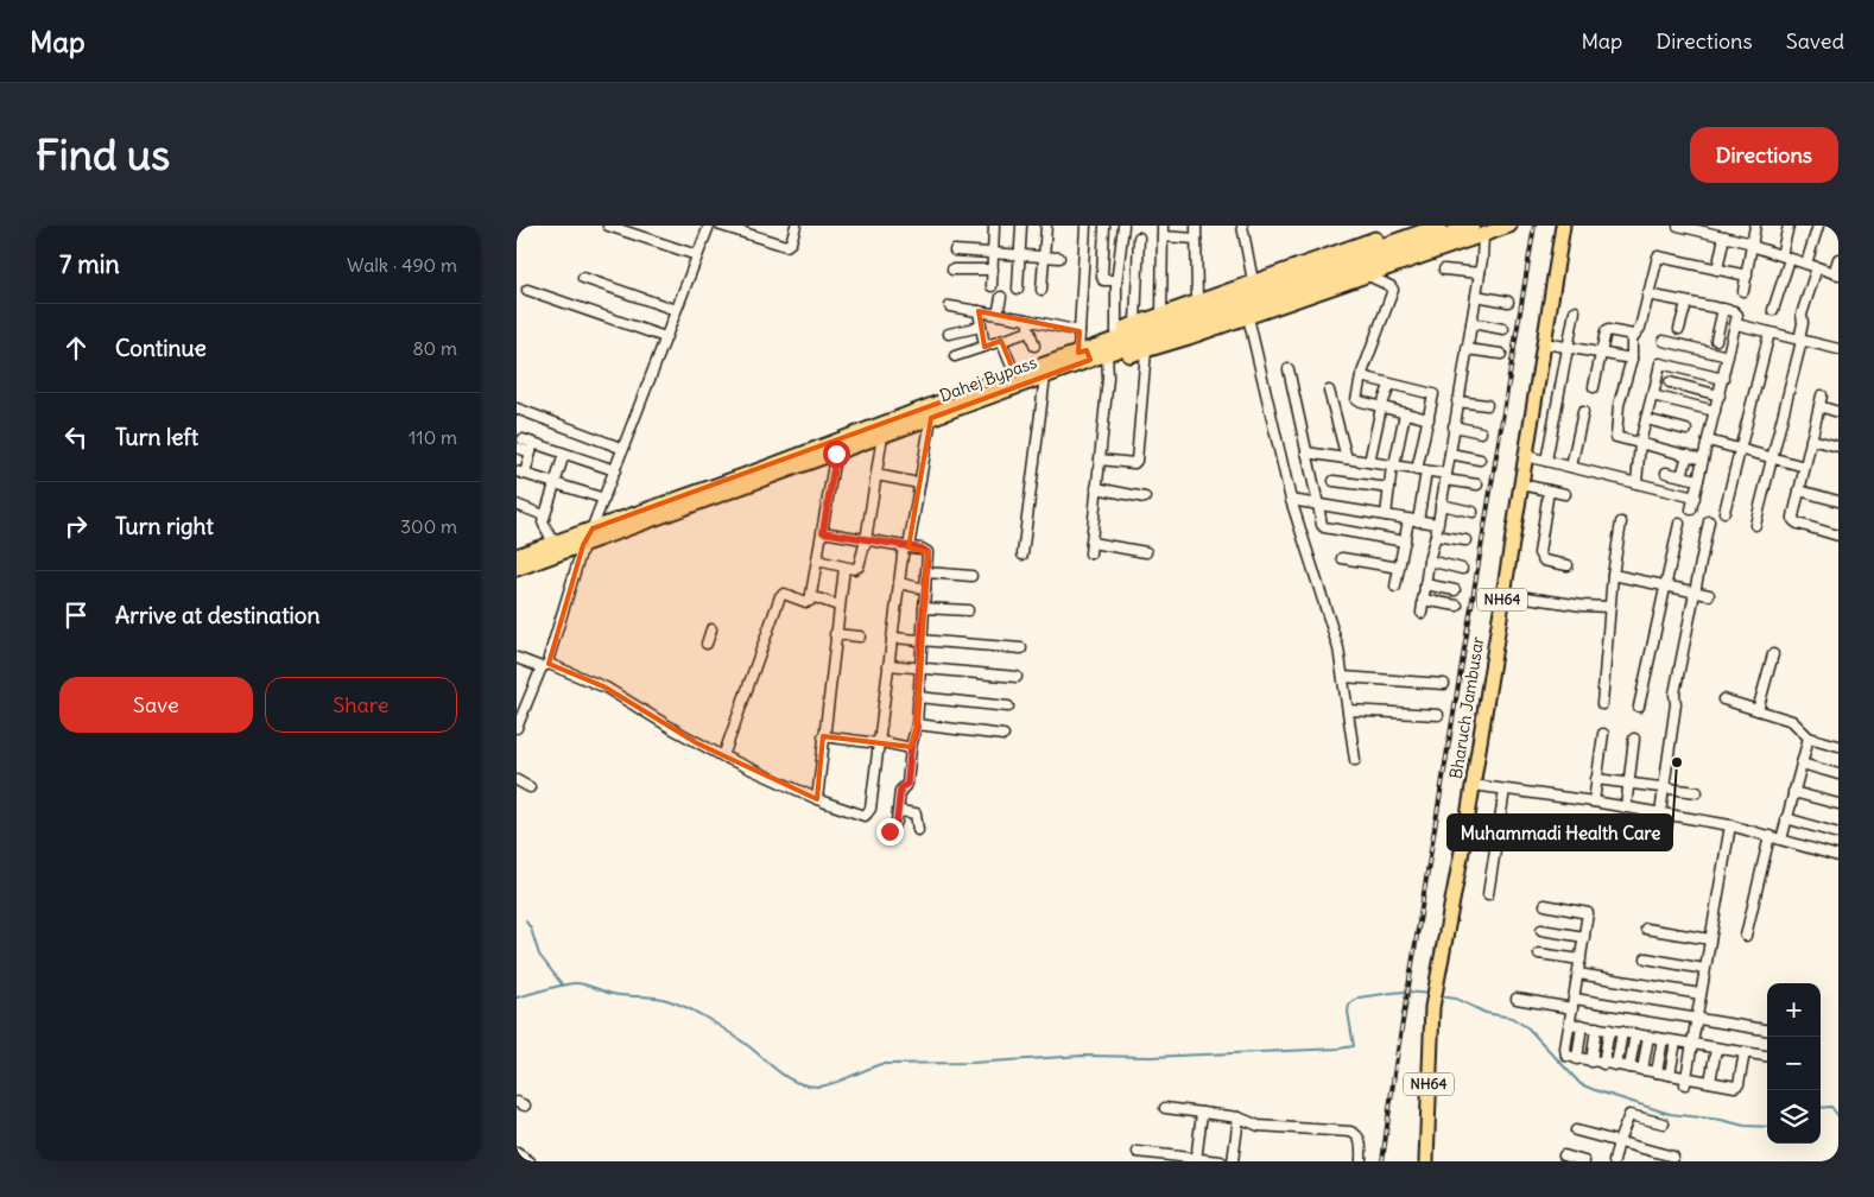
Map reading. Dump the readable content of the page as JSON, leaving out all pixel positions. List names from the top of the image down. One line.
{"streets":{"highway":["Dahej Bypass","NH64","Bharuch Jambusar"]},"places":["Muhammadi Health Care"],"page":{"header":"Map","nav":["Map","Directions","Saved"],"buttons":["Directions",["Save","Share"]],"title":"Find us","heading":["7 min","Walk · 490 m"],"list":[["Continue","80 m"],["Turn left","110 m"],["Turn right","300 m"],"Arrive at destination"],"map_buttons":["+","−"]}}
